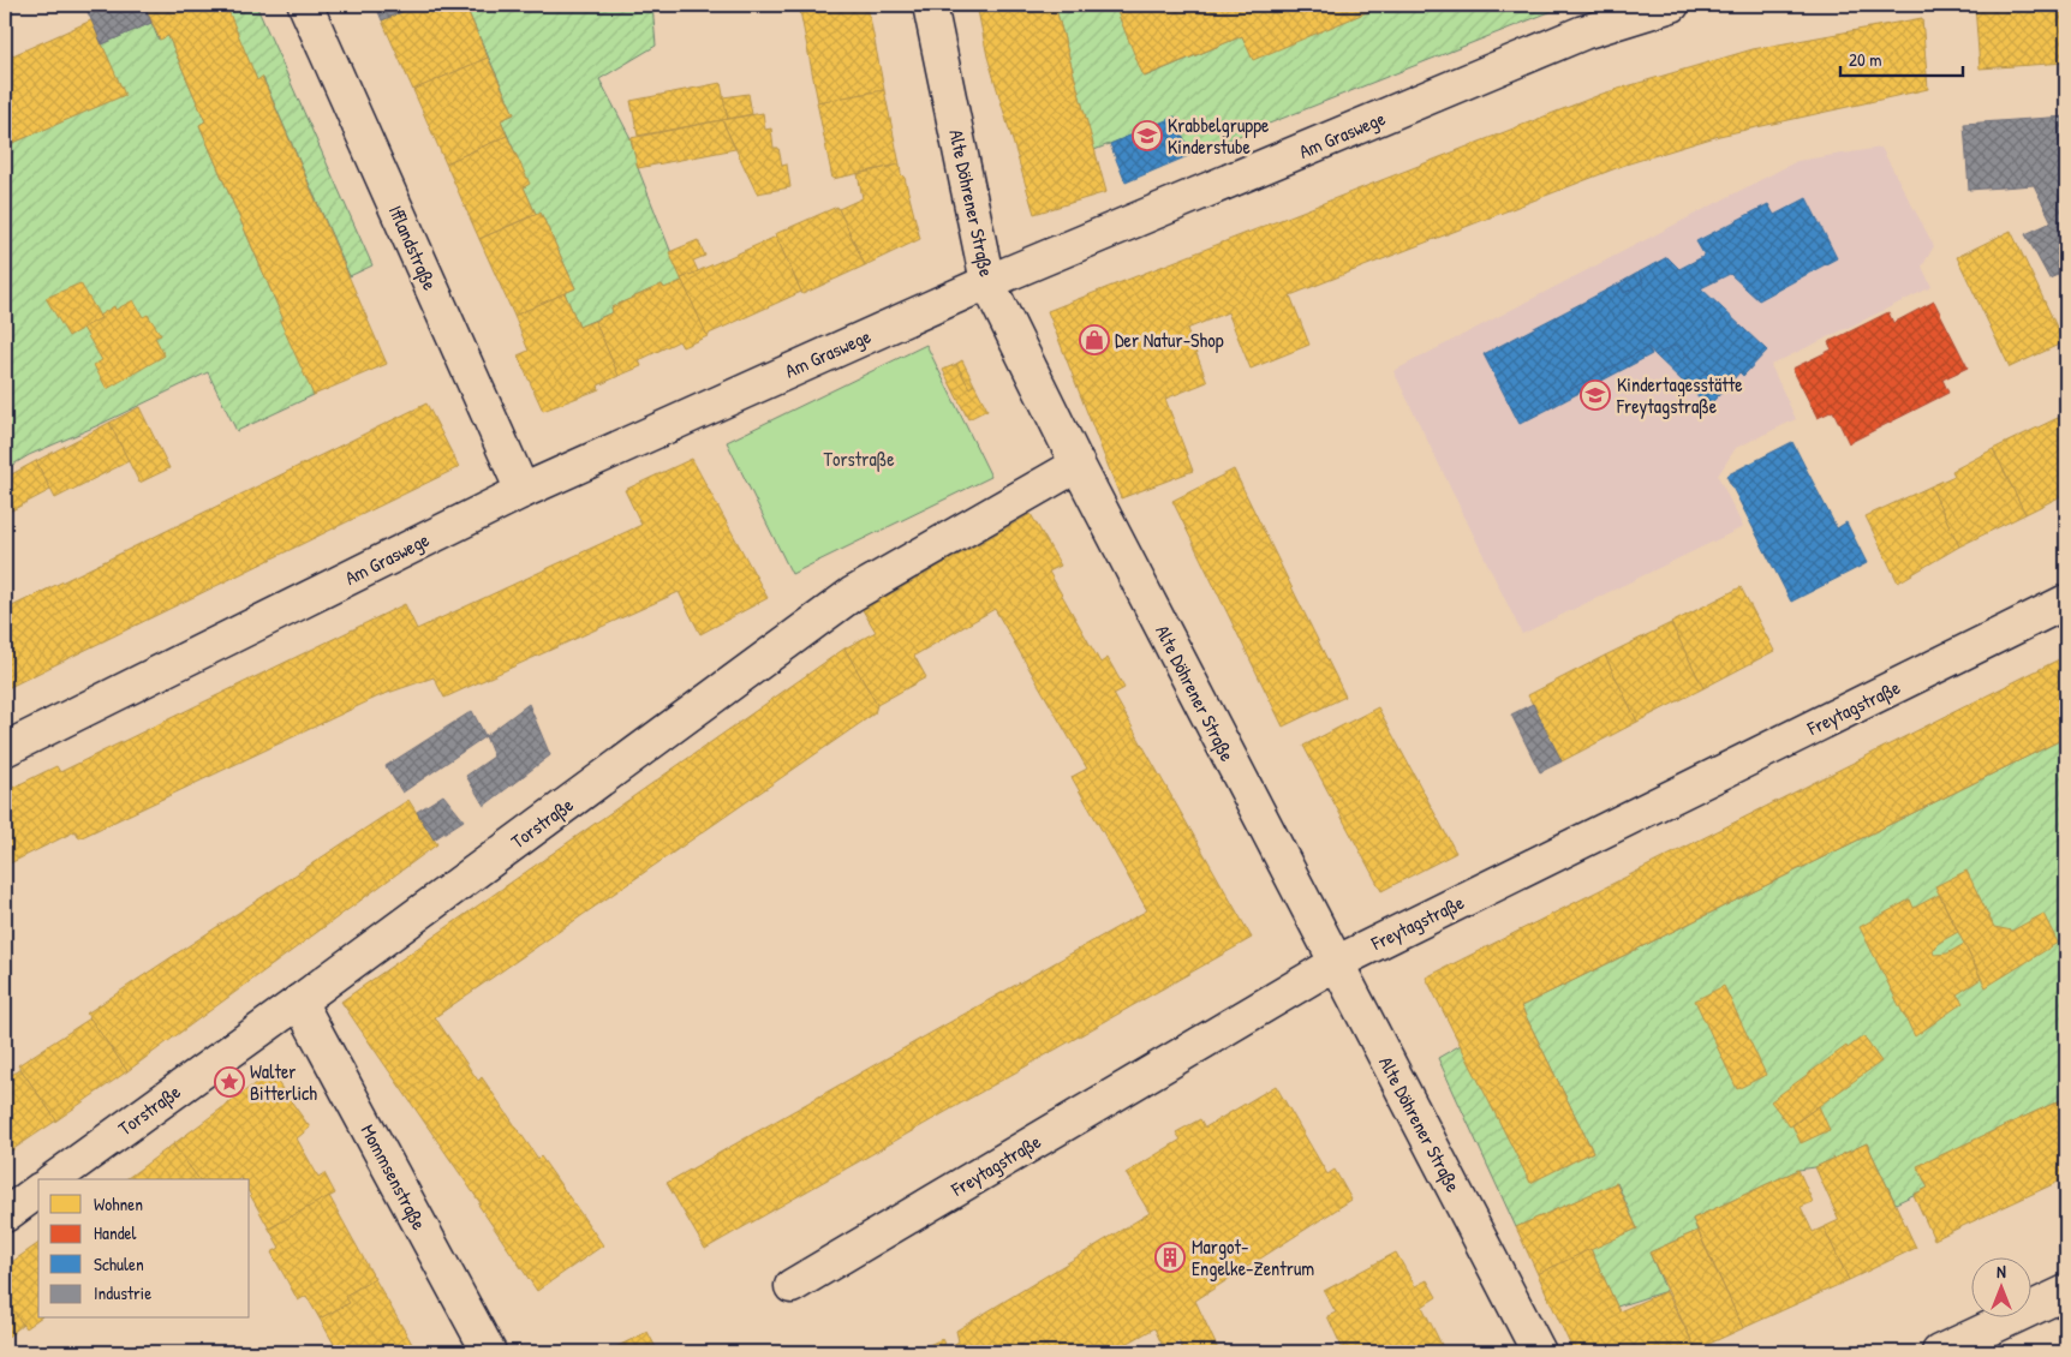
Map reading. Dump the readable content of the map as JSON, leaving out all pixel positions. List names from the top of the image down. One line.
{"streets":{"street":["Am Graswege","Alte Döhrener Straße","Ifflandstraße","Freytagstraße","Torstraße","Mommsenstraße"]},"crossings":[["Am Graswege","Alte Döhrener Straße"],["Am Graswege","Ifflandstraße"],["Alte Döhrener Straße","Freytagstraße"],["Alte Döhrener Straße","Torstraße"],["Torstraße","Mommsenstraße"]],"parks":["Torstraße"],"places":{"school or university":["Krabbelgruppe Kinderstube","Kindertagesstätte Freytagstraße"],"shop":["Der Natur-Shop"],"place":["Walter Bitterlich"],"building":["Margot- Engelke-Zentrum"]},"legend":["Wohnen","Handel","Schulen","Industrie"],"scale_bar":"20 m","north":"top"}
